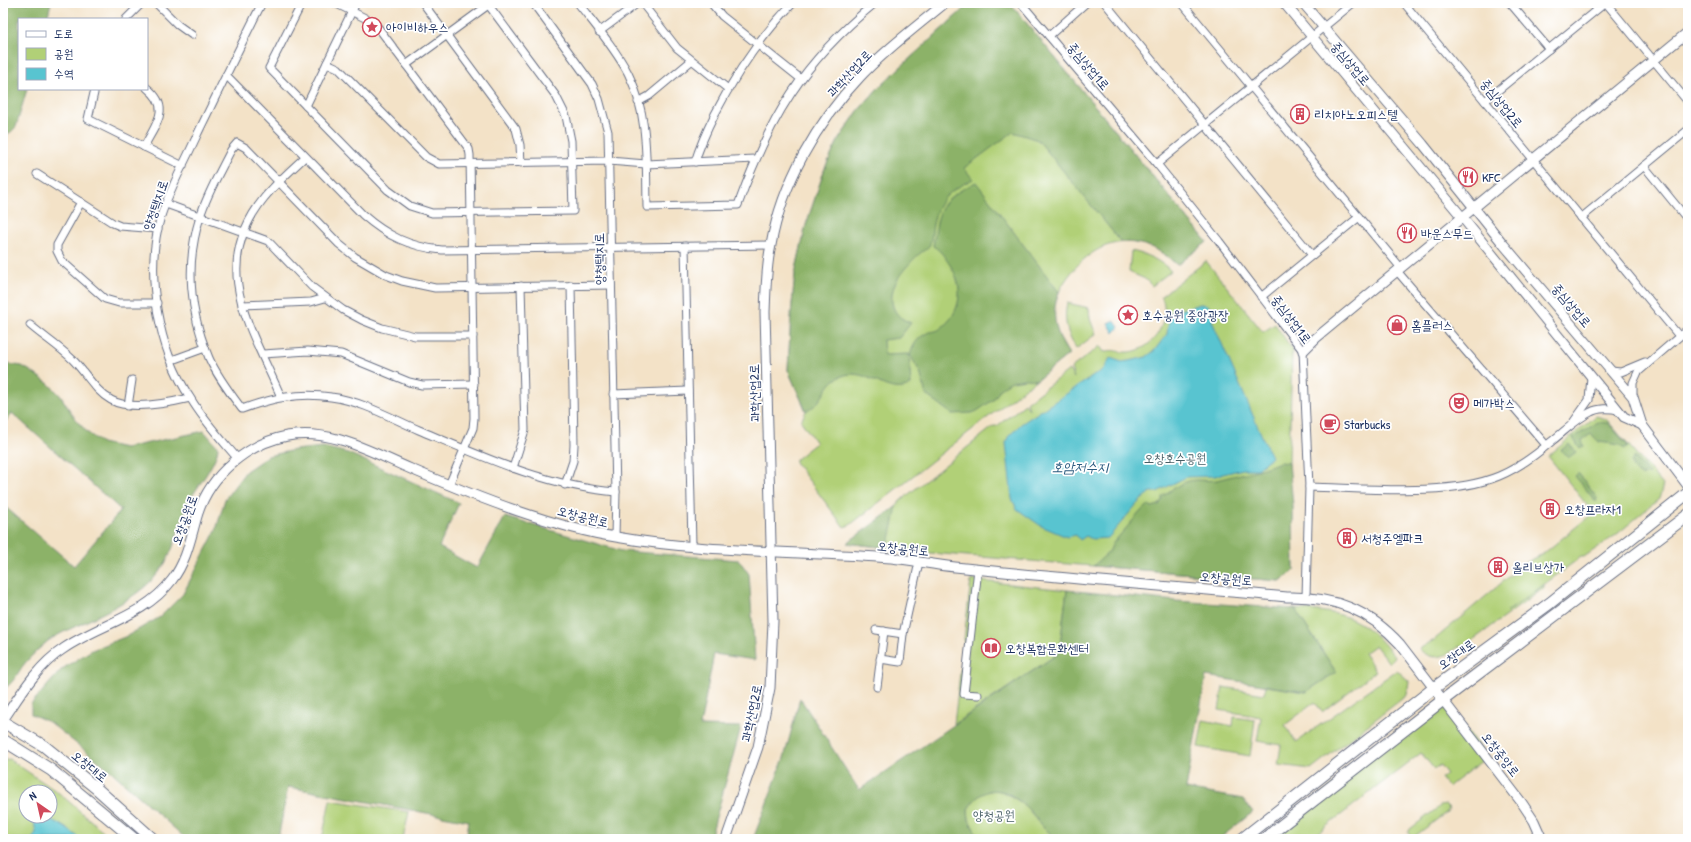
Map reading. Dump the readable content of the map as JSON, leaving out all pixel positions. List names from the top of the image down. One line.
{"streets":{"main road":["오창대로"],"street":["중심상업로","중심상업1로","과학산업2로","중심상업2로","양청택지로","오창공원로","오창중앙로"]},"crossings":[["중심상업로","중심상업1로"],["과학산업2로","오창공원로"],["양청택지로","오창공원로"],["오창공원로","오창대로"],["오창공원로","오창중앙로"],["오창대로","오창중앙로"]],"water":["호암저수지"],"parks":["오창호수공원","양청공원"],"places":{"place":["아이비하우스","호수공원 중앙광장"],"building":["리치아노오피스텔","오창프라자1","서청주엘파크","올리브상가"],"restaurant":["KFC","바운스무드"],"shop":["홈플러스"],"theatre":["메가박스"],"cafe":["Starbucks"],"library":["오창복합문화센터"]},"legend":["도로","공원","수역"],"north":"top left"}
